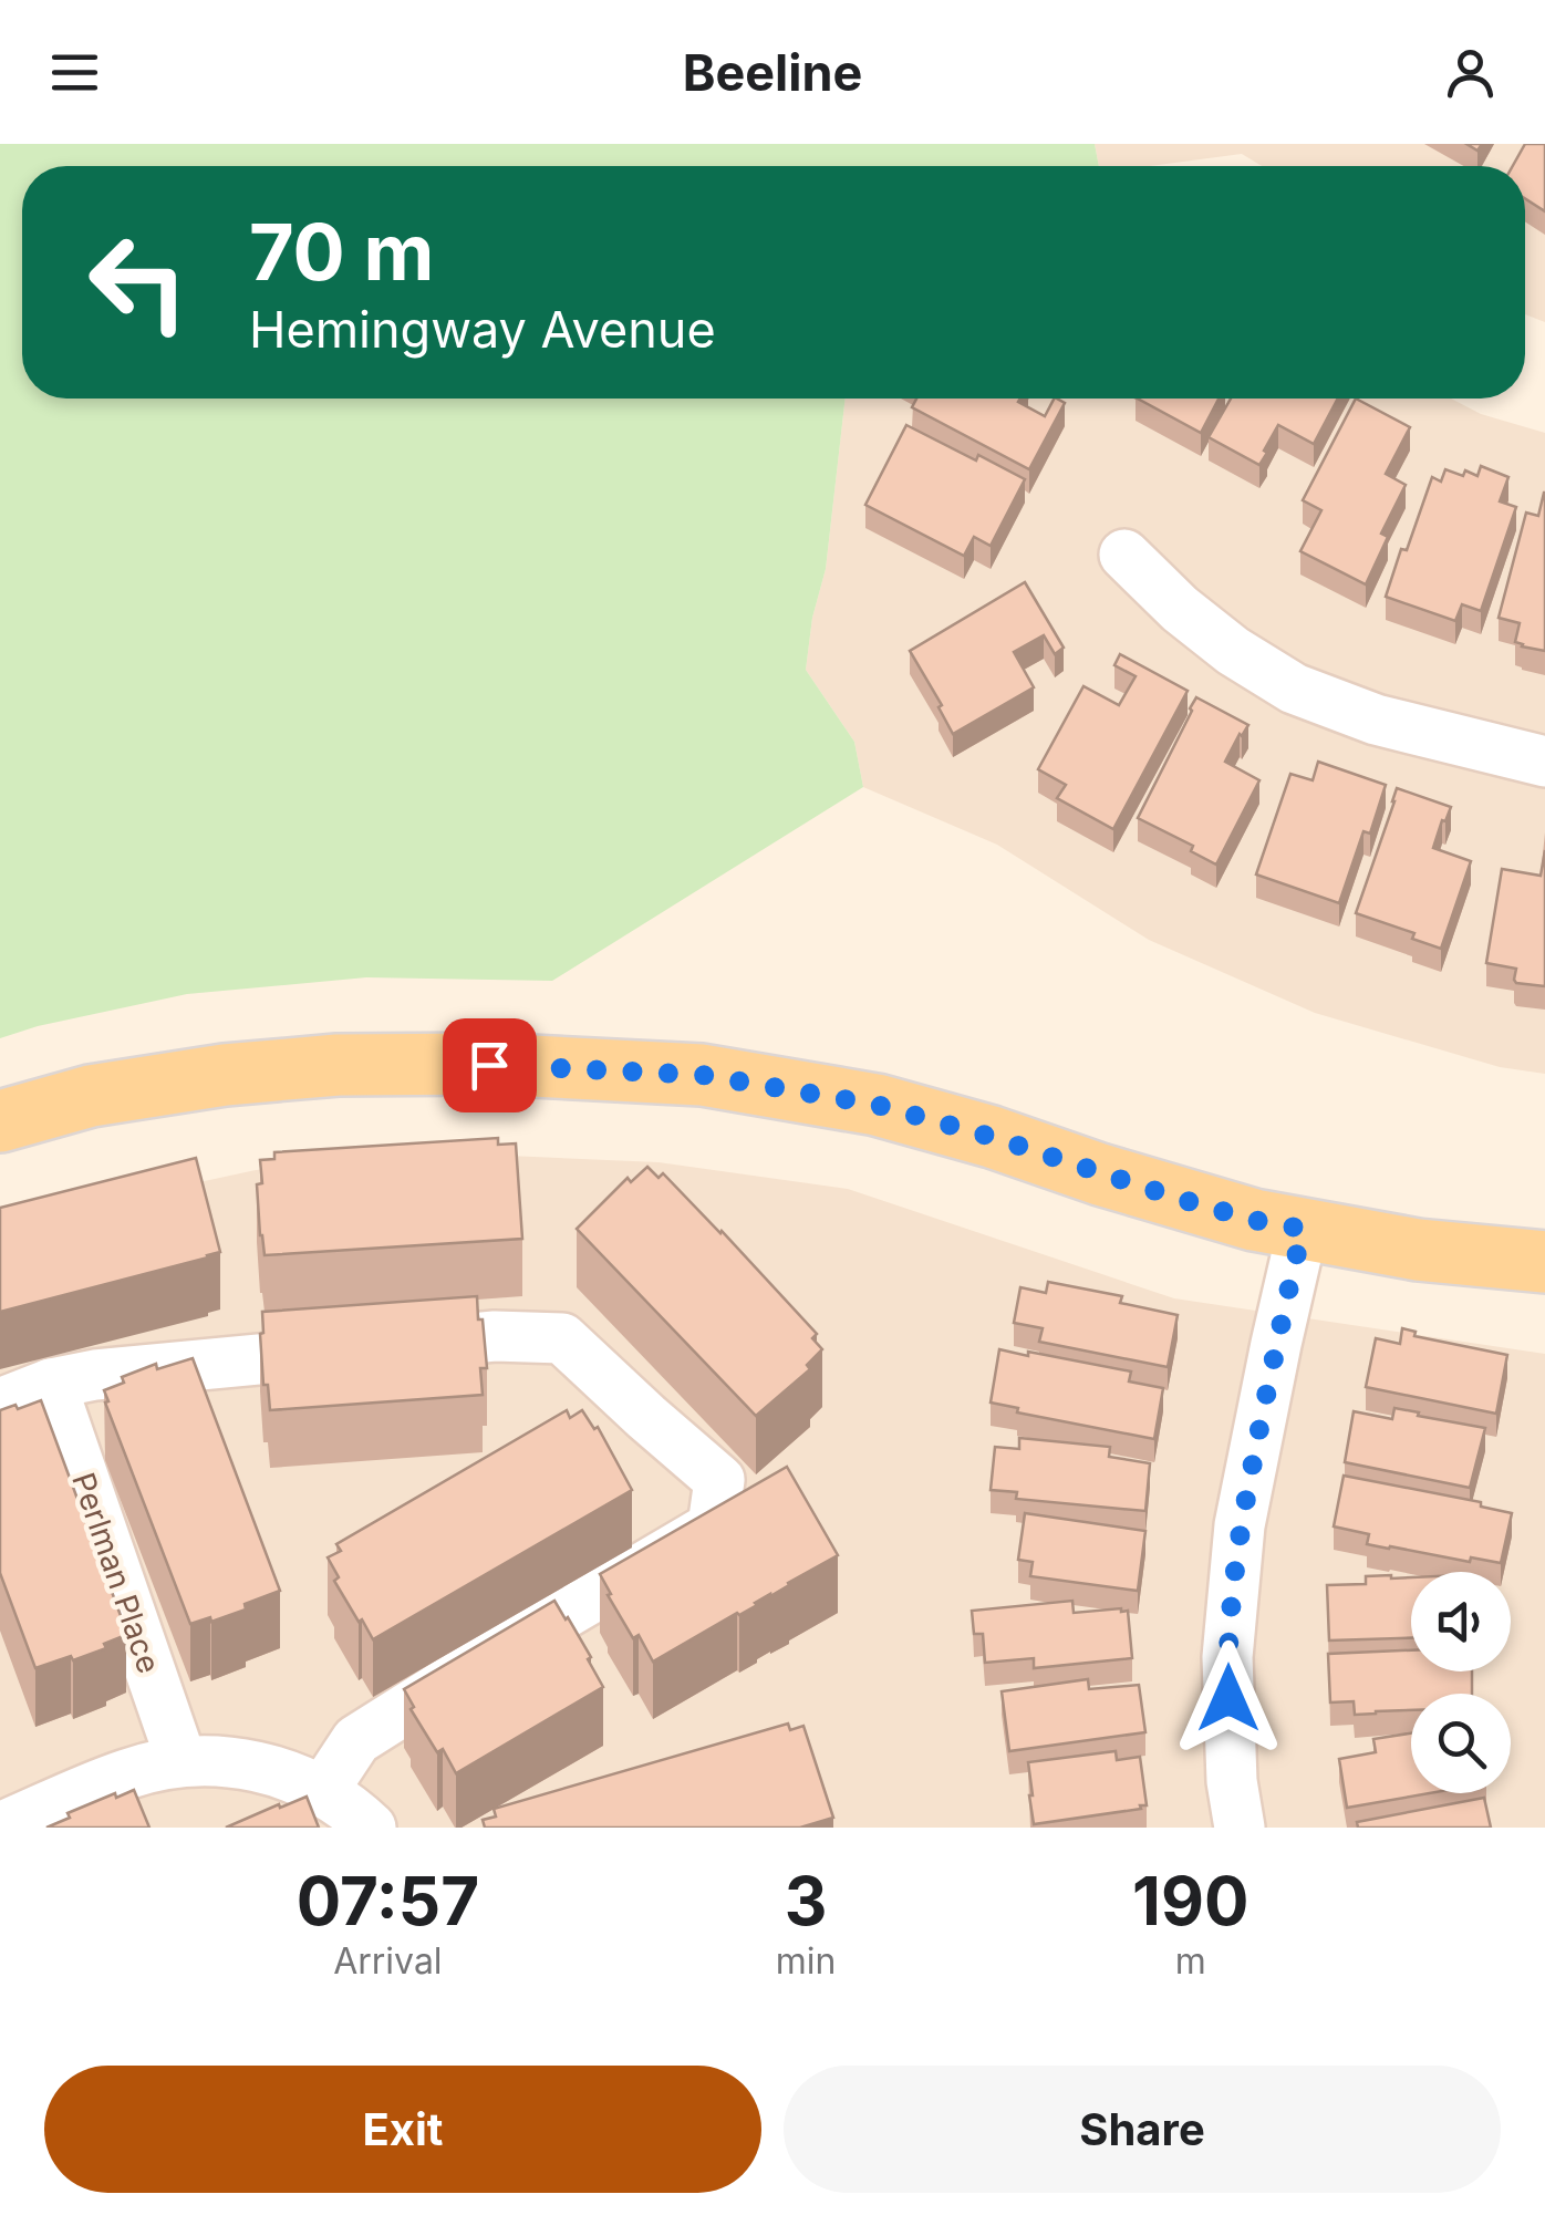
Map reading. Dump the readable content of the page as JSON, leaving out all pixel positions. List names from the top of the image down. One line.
{"streets":{"street":["Perlman Place"]},"page":{"header":"Beeline","turn":["70 m","Hemingway Avenue"],"eta":["07:57","Arrival","3","min","190","m"],"buttons":["Exit","Share"]}}
